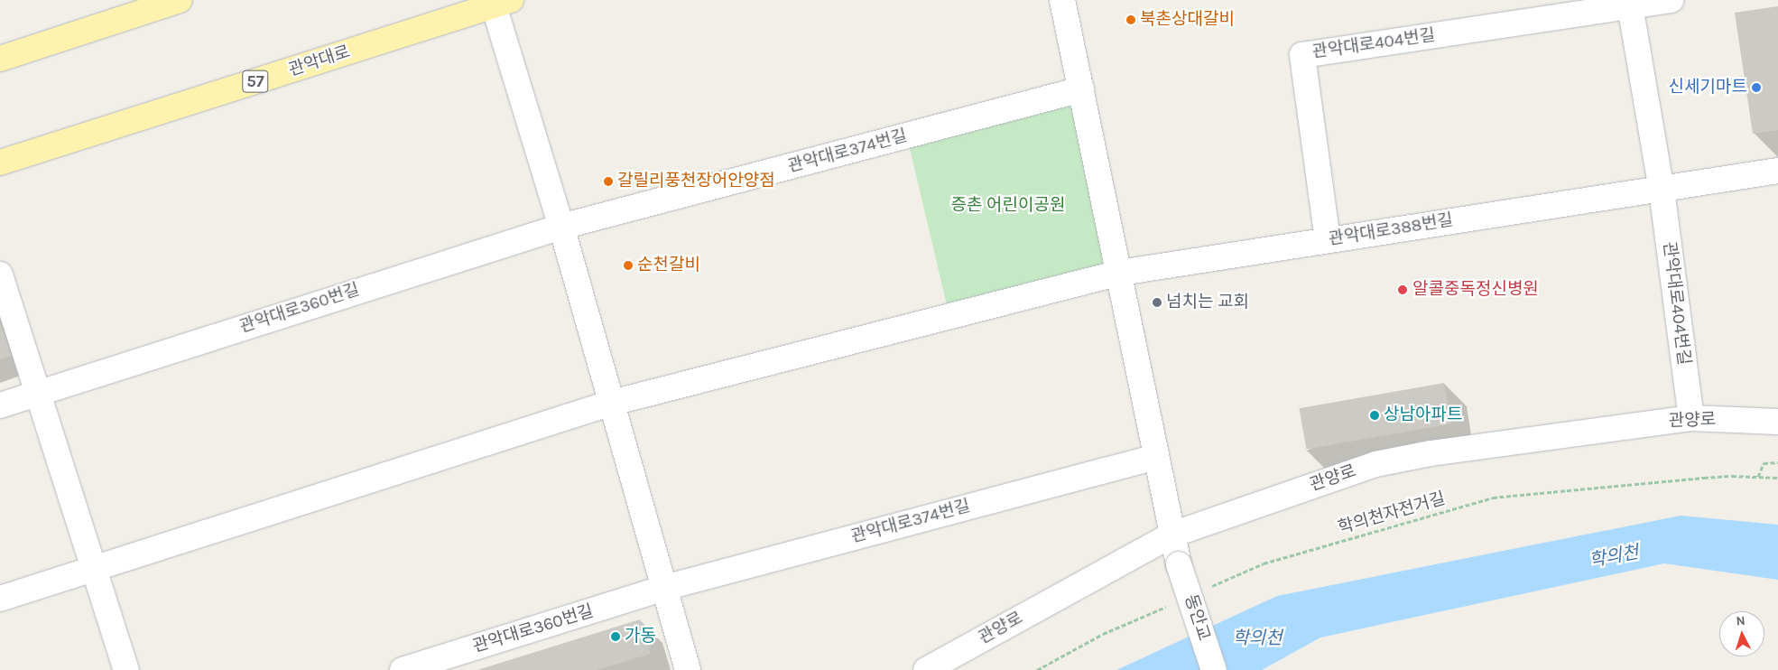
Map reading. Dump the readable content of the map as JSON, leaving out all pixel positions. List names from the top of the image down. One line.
{"streets":{"main road":["관악대로","57"],"street":["관악대로404번길","관악대로374번길","관악대로388번길","관악대로360번길","관양로","동안교"],"path":["학의천자전거길"]},"crossings":[["관악대로404번길","관악대로388번길"],["관악대로404번길","관양로"],["관악대로374번길","관악대로360번길"],["관양로","동안교"]],"water":["학의천"],"parks":["증촌 어린이공원"],"places":["북촌상대갈비","신세기마트","갈릴리풍천장어안양점","순천갈비","알콜중독정신병원","넘치는 교회","상남아파트","가동"],"north":"top"}
